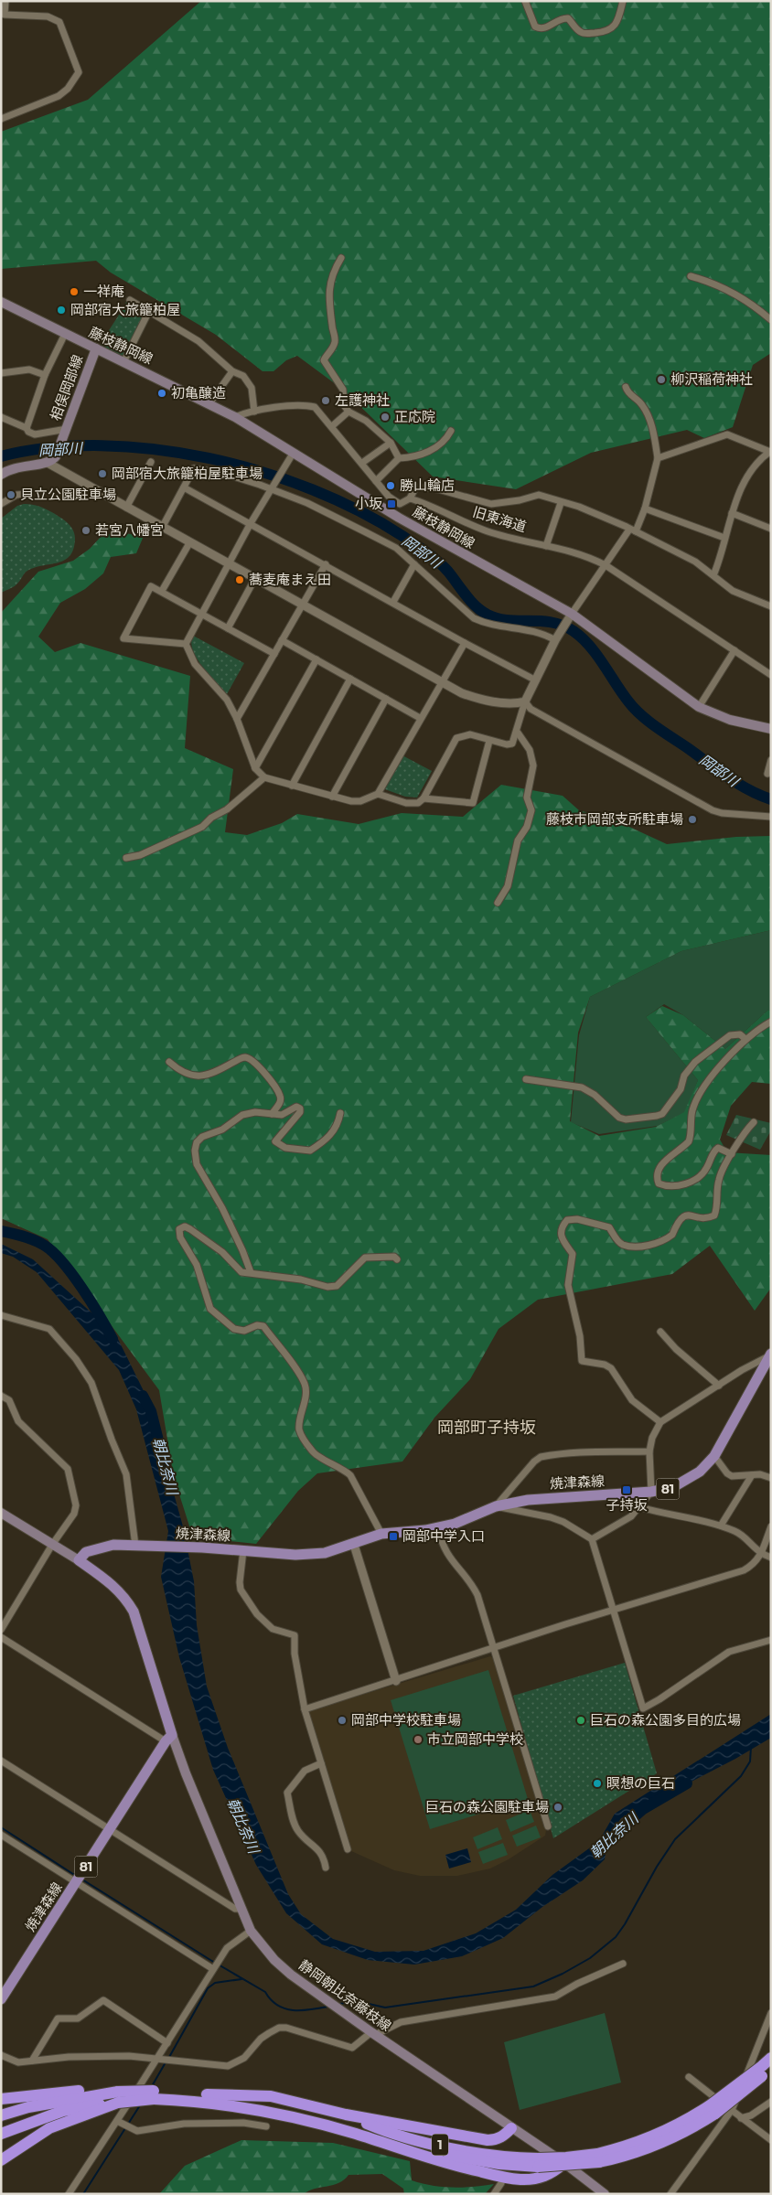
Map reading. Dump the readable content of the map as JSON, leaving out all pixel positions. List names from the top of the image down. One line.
{"streets":{"highway":["1"],"main road":["藤枝静岡線","相俣岡部線","焼津森線","81","静岡朝比奈藤枝線"],"street":["旧東海道"]},"crossings":[["藤枝静岡線","相俣岡部線"],["焼津森線","静岡朝比奈藤枝線"]],"districts":["岡部町子持坂"],"water":["岡部川","朝比奈川"],"places":{"other":["一祥庵","岡部宿大旅籠柏屋","柳沢稲荷神社","初亀醸造","左護神社","正応院","岡部宿大旅籠柏屋駐車場","勝山輪店","貝立公園駐車場","若宮八幡宮","蕎麦庵まえ田","藤枝市岡部支所駐車場","岡部中学校駐車場","巨石の森公園多目的広場","市立岡部中学校","瞑想の巨石","巨石の森公園駐車場"],"transit":["小坂","子持坂","岡部中学入口"]}}
